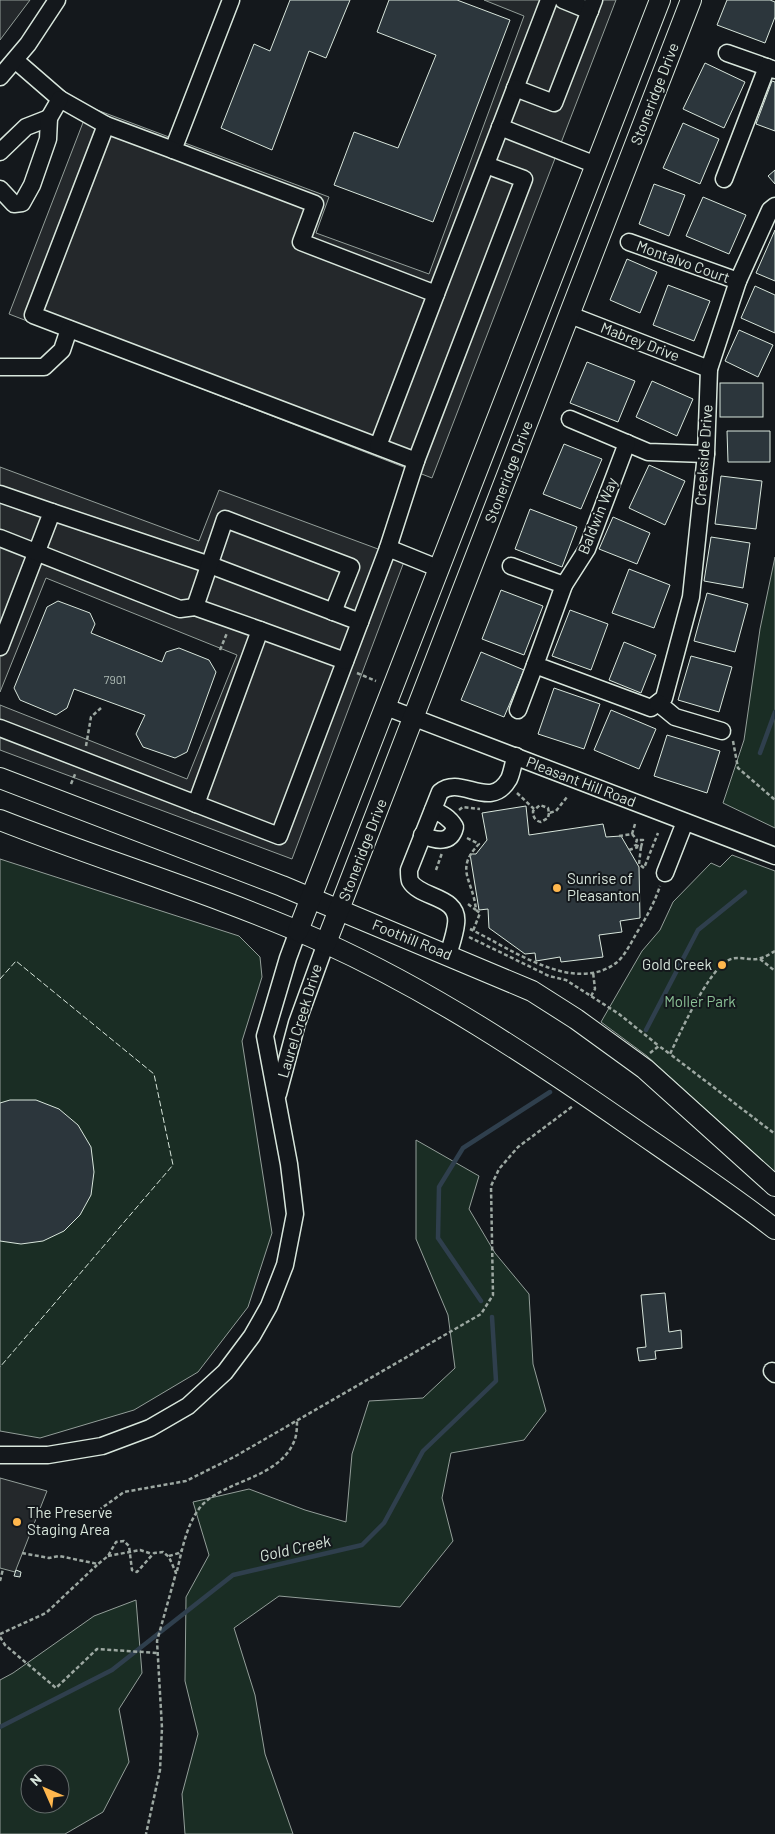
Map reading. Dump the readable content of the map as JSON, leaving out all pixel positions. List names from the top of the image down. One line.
{"streets":{"main road":["Stoneridge Drive","Foothill Road"],"street":["Montalvo Court","Mabrey Drive","Creekside Drive","Baldwin Way","Pleasant Hill Road","Laurel Creek Drive"]},"crossings":[["Stoneridge Drive","Mabrey Drive"],["Stoneridge Drive","Pleasant Hill Road"],["Stoneridge Drive","Foothill Road"],["Stoneridge Drive","Laurel Creek Drive"],["Montalvo Court","Creekside Drive"],["Mabrey Drive","Creekside Drive"]],"water":["Gold Creek"],"parks":["Moller Park"],"places":["Sunrise of Pleasanton","Gold Creek","The Preserve Staging Area"],"house_numbers":["7901"],"north":"top left"}
